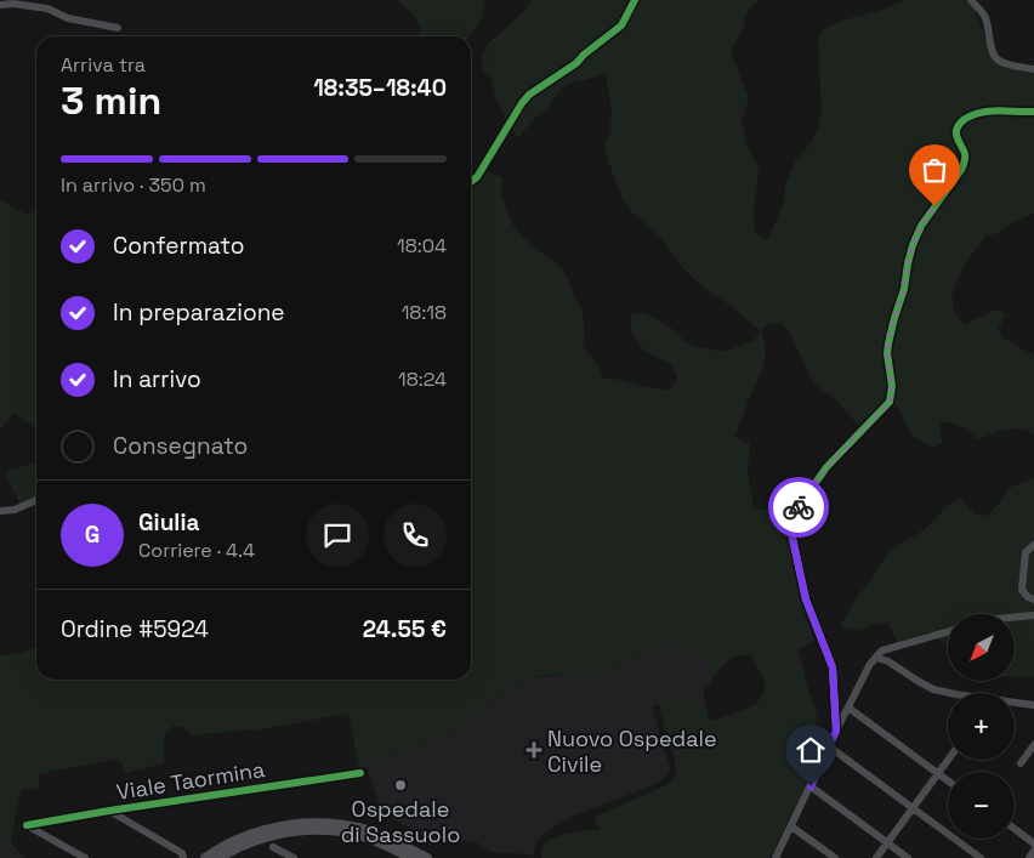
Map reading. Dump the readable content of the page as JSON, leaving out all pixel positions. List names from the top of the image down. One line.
{"streets":{"street":["Viale Taormina"]},"places":{"health":["Nuovo Ospedale Civile"],"other":["Ospedale di Sassuolo"]},"north":"bottom left","page":{"heading":["3 min","Arriva tra","18:35–18:40"],"panel":["Giulia","Corriere · 4.4","Ordine #5924","24.55 €"],"bar":"In arrivo · 350 m","list":[["Confermato","18:04"],["In preparazione","18:18"],["In arrivo","18:24"],"Consegnato"],"round":"G","map_buttons":["+","−"]}}
